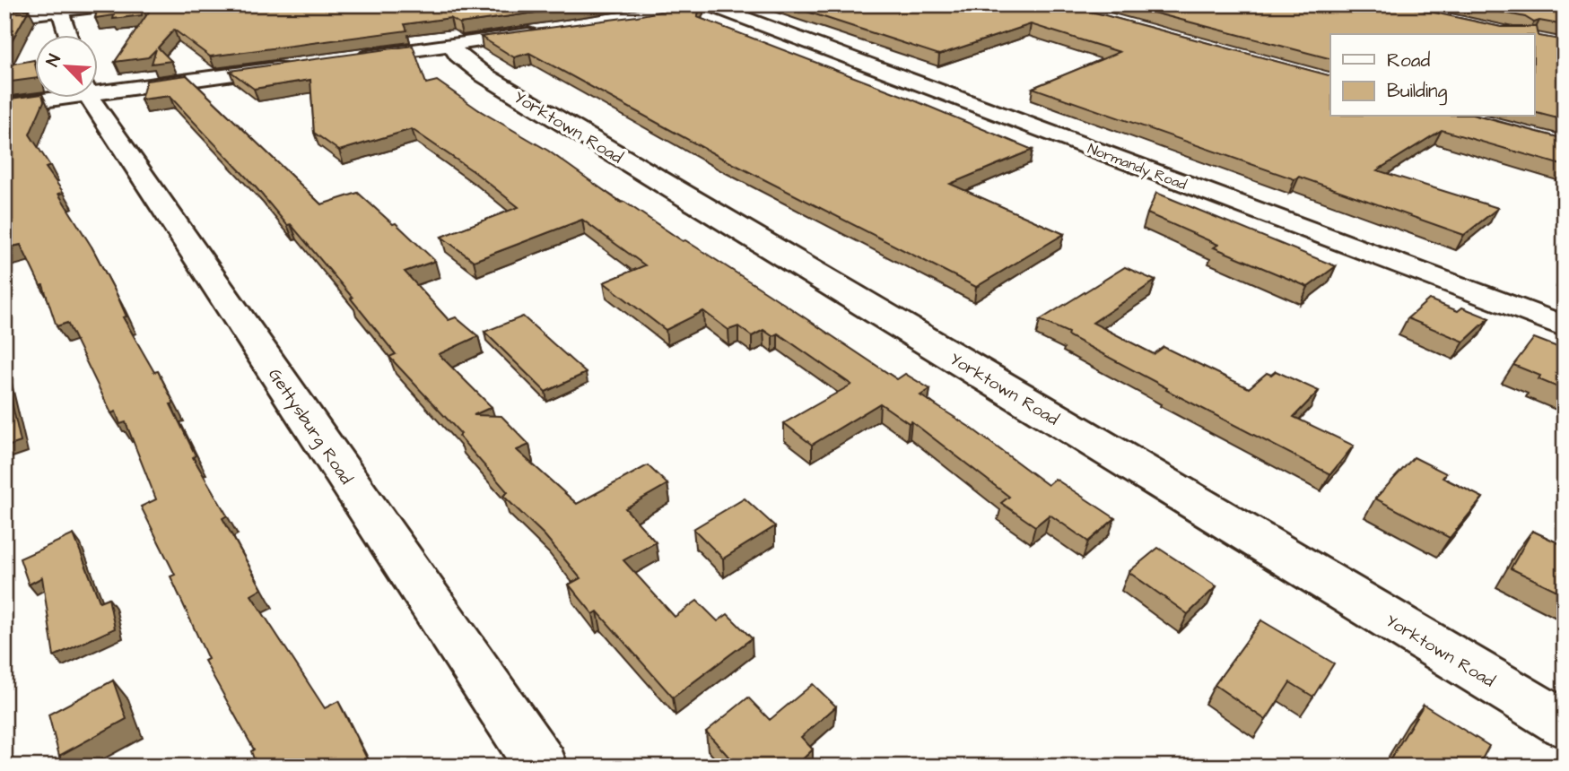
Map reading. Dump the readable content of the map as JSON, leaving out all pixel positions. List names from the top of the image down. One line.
{"streets":{"street":["Yorktown Road","Normandy Road","Gettysburg Road"]},"legend":["Road","Building"],"north":"top left"}
